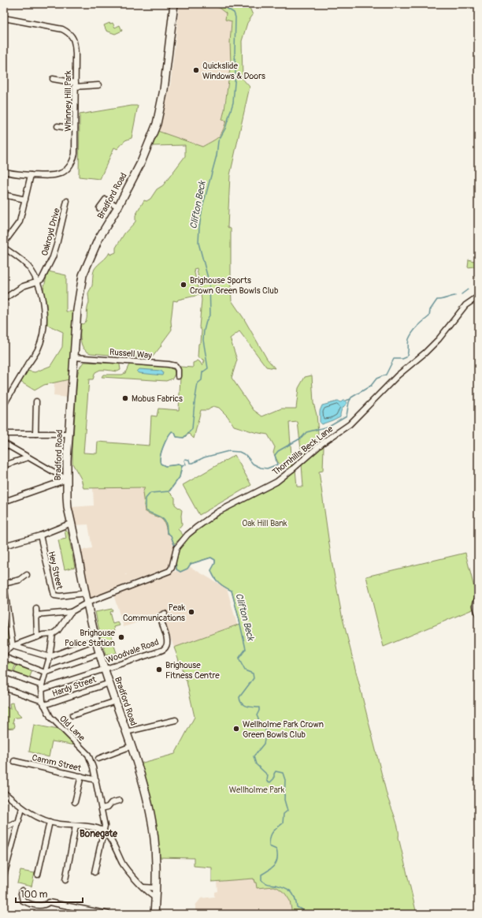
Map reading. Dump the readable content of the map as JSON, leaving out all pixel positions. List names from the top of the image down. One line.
{"streets":{"main road":["Bradford Road"],"street":["Whinney Hill Park","Oakroyd Drive","Russell Way","Thornhills Beck Lane","Hey Street","Woodvale Road","Hardy Street","Old Lane","Camm Street"]},"crossings":[["Bradford Road","Russell Way"],["Bradford Road","Thornhills Beck Lane"],["Bradford Road","Hey Street"],["Bradford Road","Woodvale Road"],["Bradford Road","Hardy Street"],["Hardy Street","Old Lane"],["Old Lane","Camm Street"]],"districts":["Bonegate"],"water":["Clifton Beck"],"parks":["Oak Hill Bank","Wellholme Park"],"places":["Quickslide Windows & Doors","Brighouse Sports Crown Green Bowls Club","Mobus Fabrics","Peak Communications","Brighouse Police Station","Brighouse Fitness Centre","Wellholme Park Crown Green Bowls Club"],"scale_bar":"100 m"}
